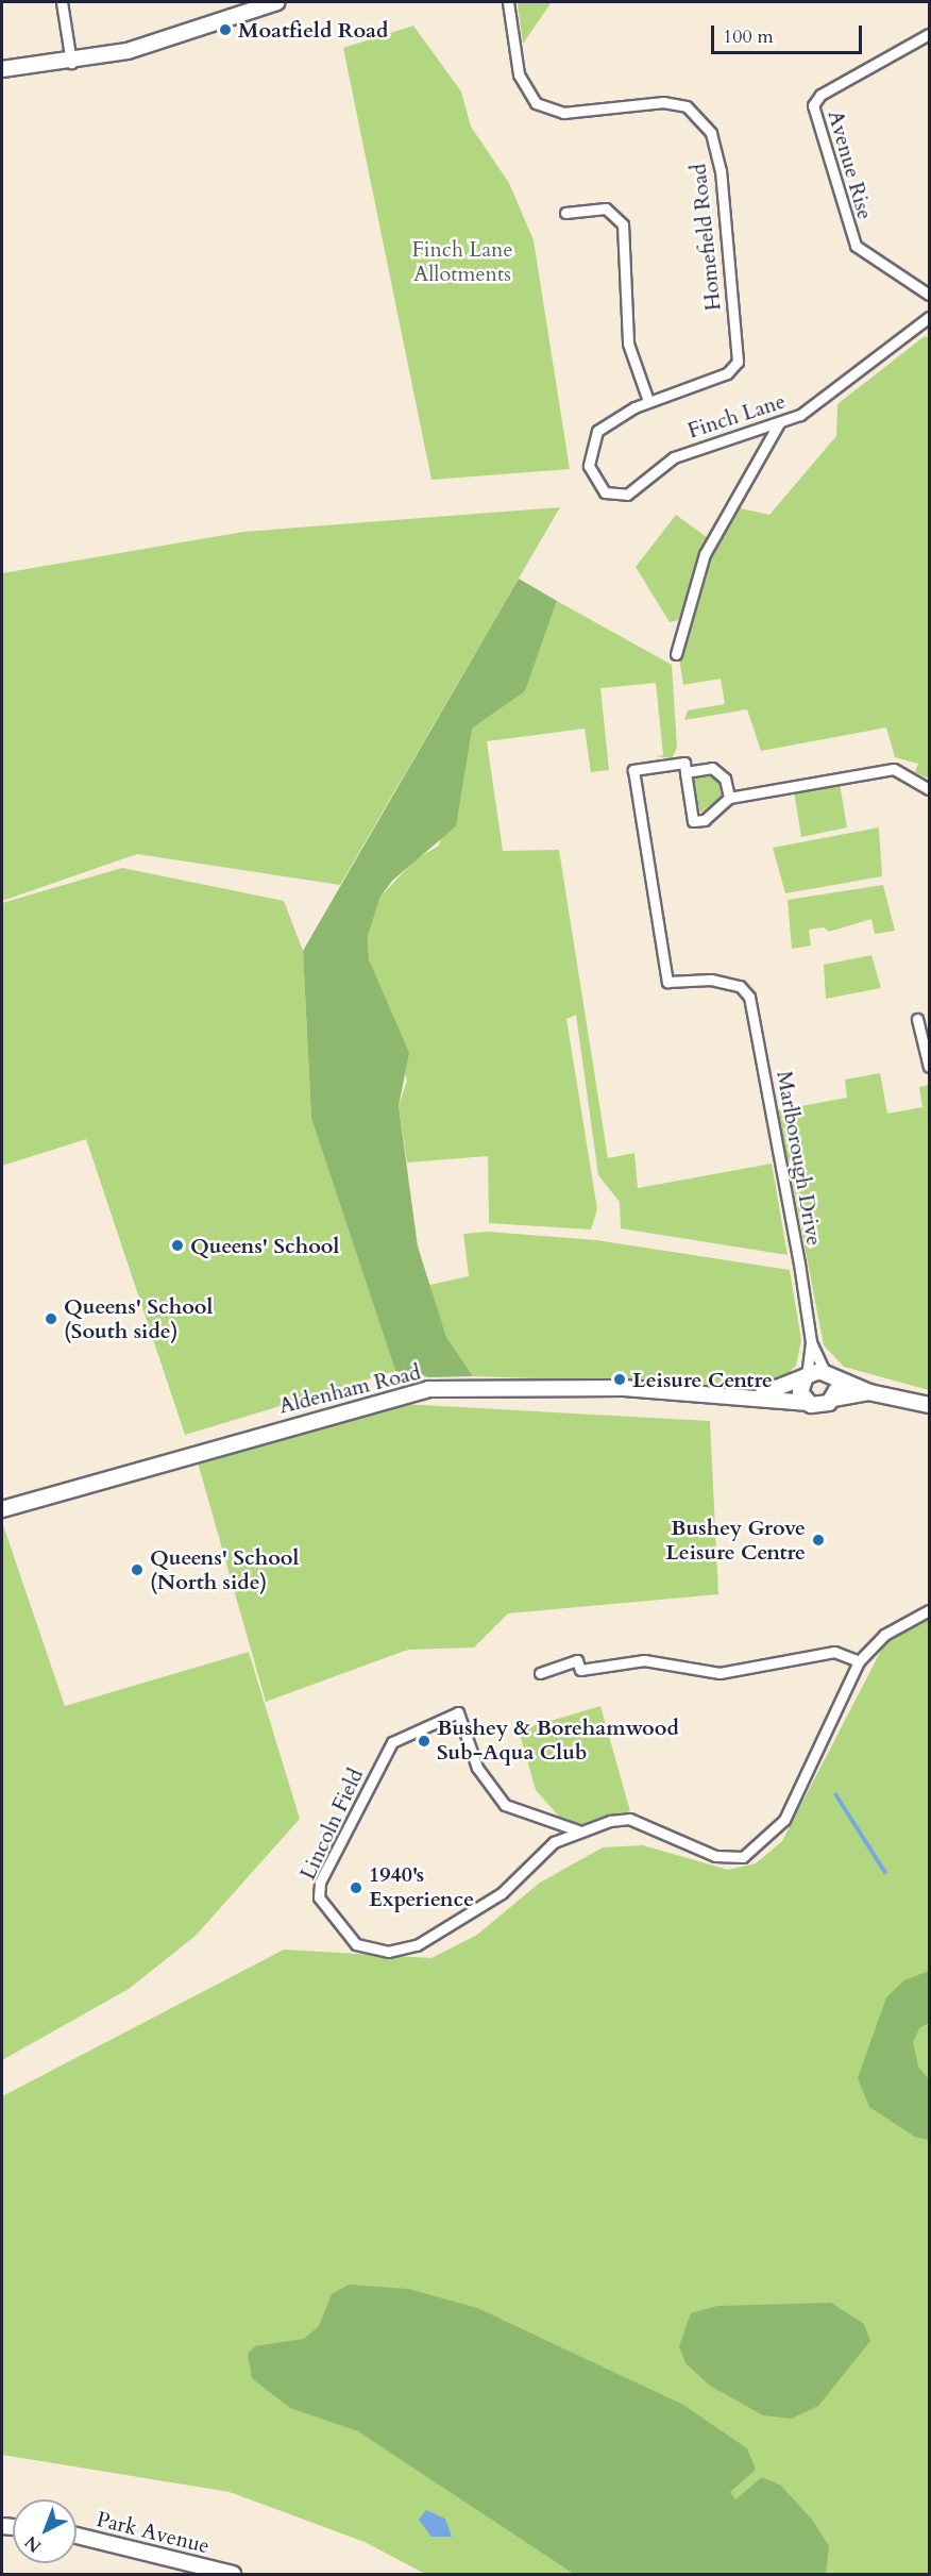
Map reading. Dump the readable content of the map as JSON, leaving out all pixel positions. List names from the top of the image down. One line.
{"streets":{"main road":["Aldenham Road","Park Avenue"],"street":["Avenue Rise","Homefield Road","Finch Lane","Marlborough Drive","Lincoln Field"]},"crossings":[["Homefield Road","Finch Lane"],["Marlborough Drive","Aldenham Road"]],"parks":["Finch Lane Allotments"],"places":["Moatfield Road","Queens' School","Queens' School (South side)","Leisure Centre","Bushey Grove Leisure Centre","Queens' School (North side)","Bushey & Borehamwood Sub-Aqua Club","1940's Experience"],"scale_bar":"100 m","north":"bottom left"}
